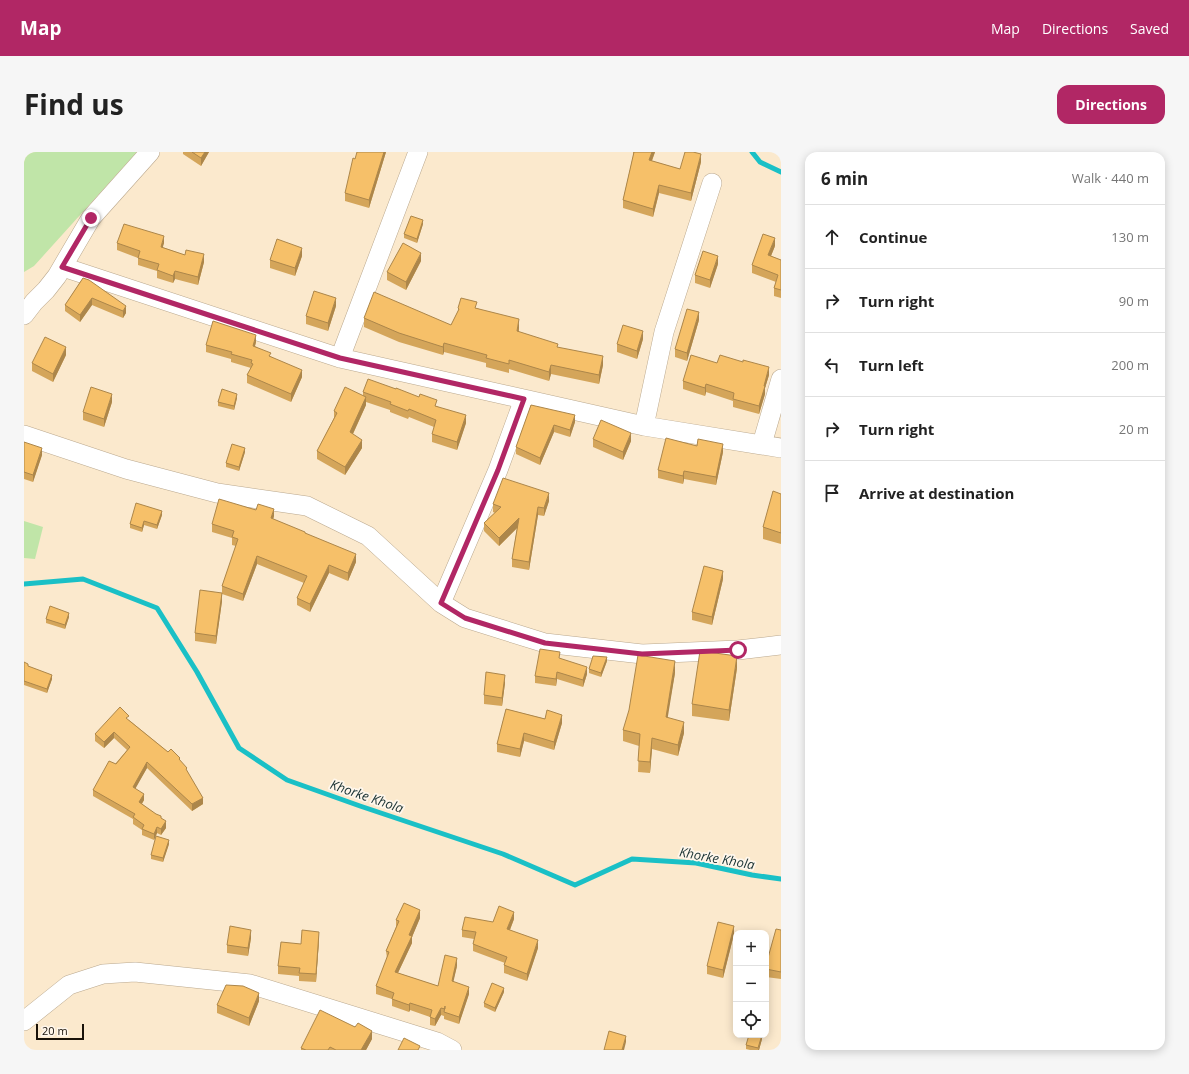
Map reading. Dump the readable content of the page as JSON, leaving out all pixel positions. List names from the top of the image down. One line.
{"water":["Khorke Khola"],"scale_bar":"20 m","page":{"header":"Map","nav":["Map","Directions","Saved"],"title":"Find us","buttons":"Directions","heading":["6 min","Walk · 440 m"],"list":[["Continue","130 m"],["Turn right","90 m"],["Turn left","200 m"],["Turn right","20 m"],"Arrive at destination"],"map_buttons":["+","−"],"scale":"20 m"}}
